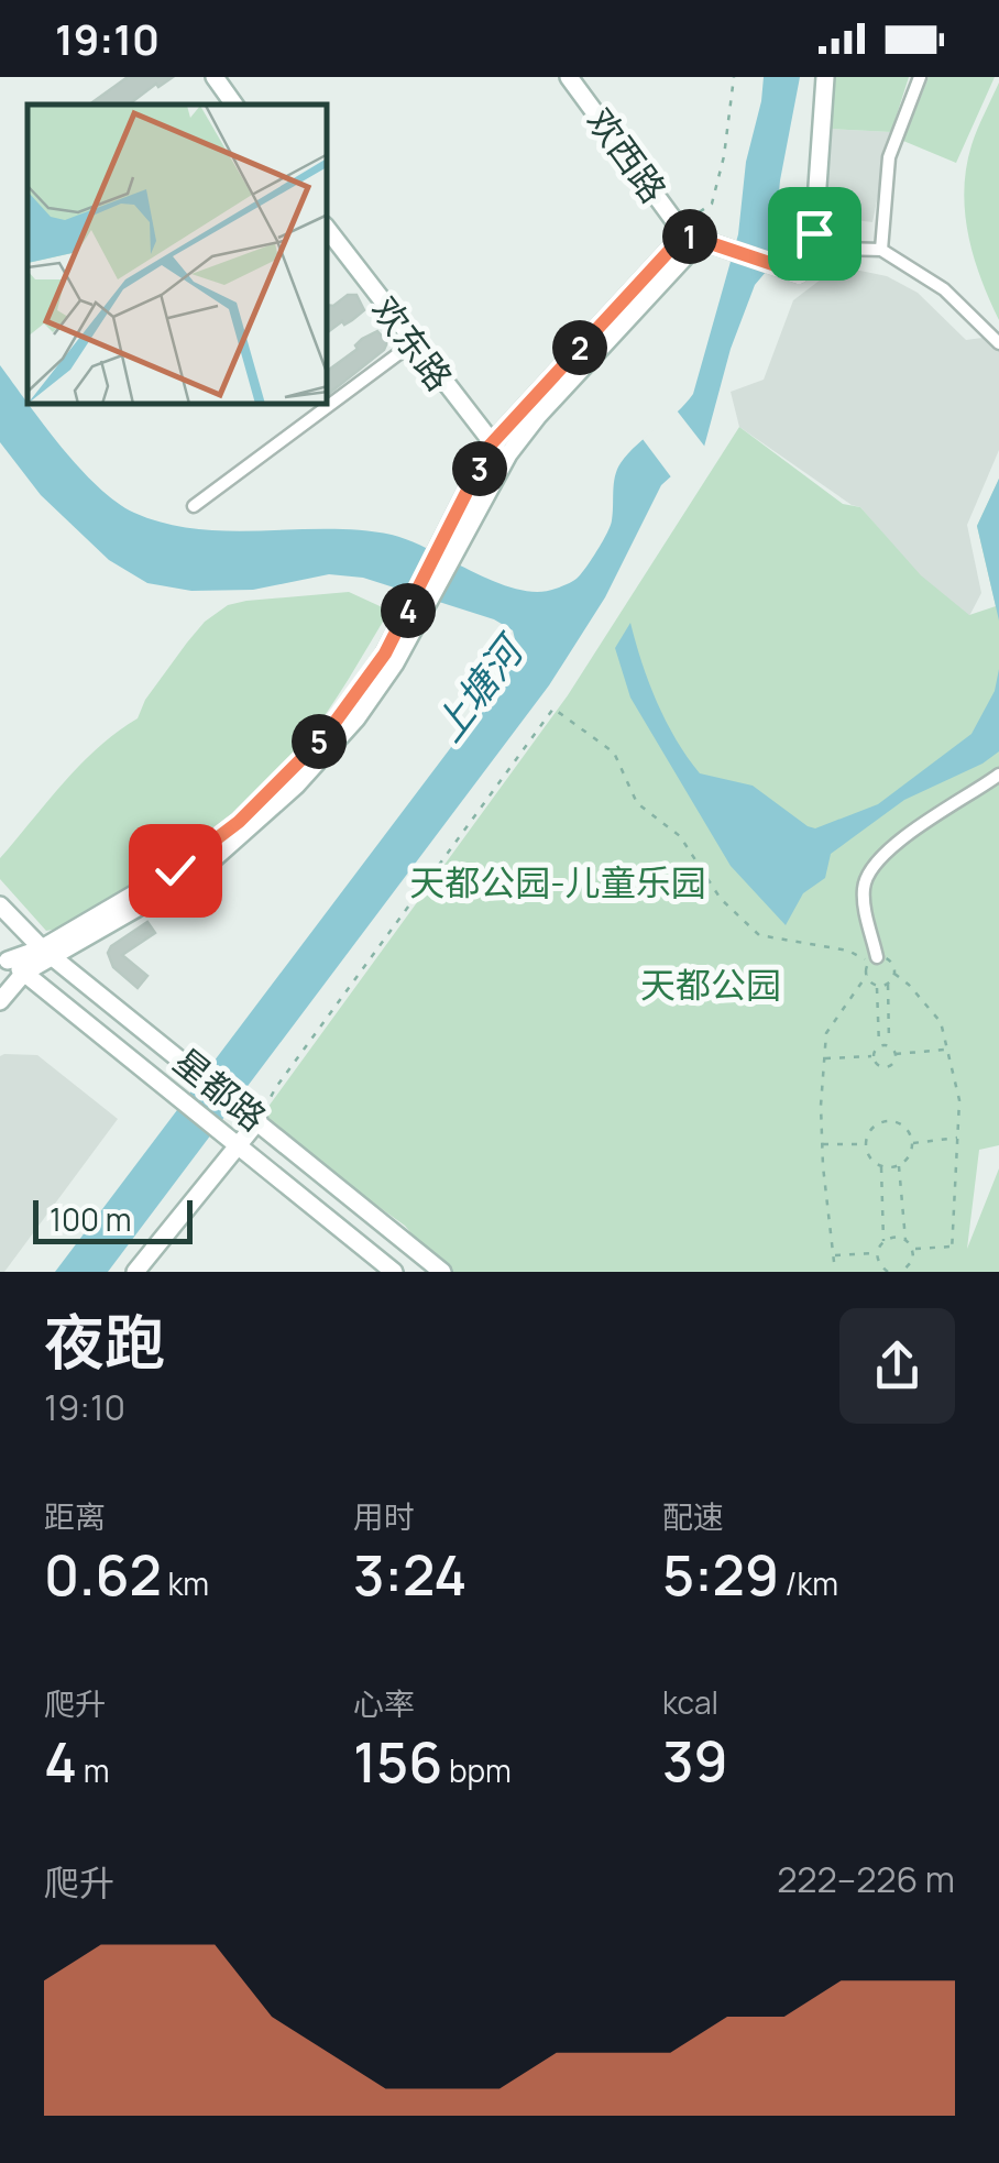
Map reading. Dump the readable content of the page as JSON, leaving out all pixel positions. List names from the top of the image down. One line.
{"streets":{"main road":["欢西路","欢东路","星都路"]},"water":["上塘河"],"parks":["天都公园-儿童乐园","天都公园"],"scale_bar":"100 m","page":{"status":"19:10","pins":["1","2","3","4","5"],"scale":"100 m","heading":["夜跑","19:10"],"stats":[["距离","0.62 km"],["用时","3:24"],["配速","5:29 /km"],["爬升","4 m"],["心率","156 bpm"],["kcal","39"]],"chart":["爬升","222–226 m"]}}
